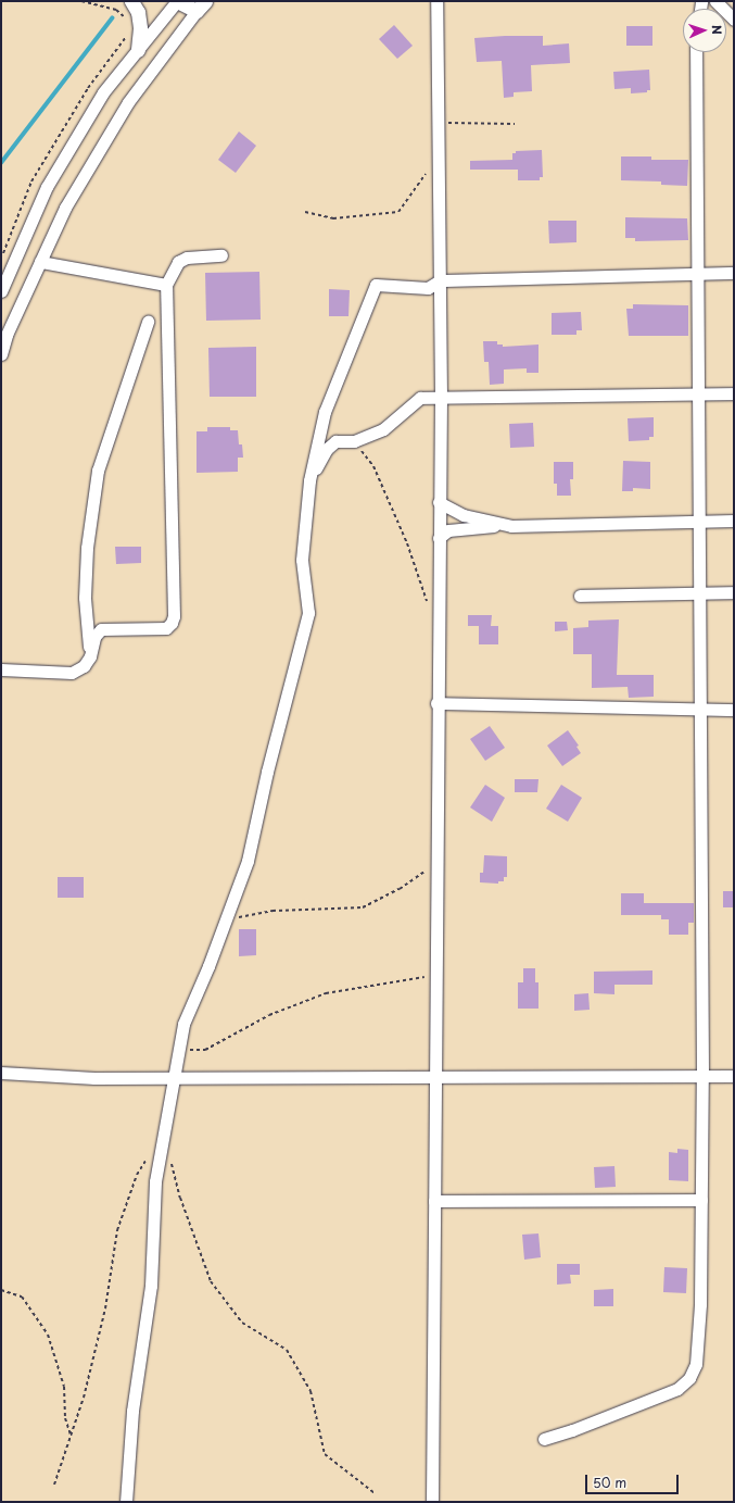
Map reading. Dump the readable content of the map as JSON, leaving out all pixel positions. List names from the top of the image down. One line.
{"scale_bar":"50 m","north":"right"}
